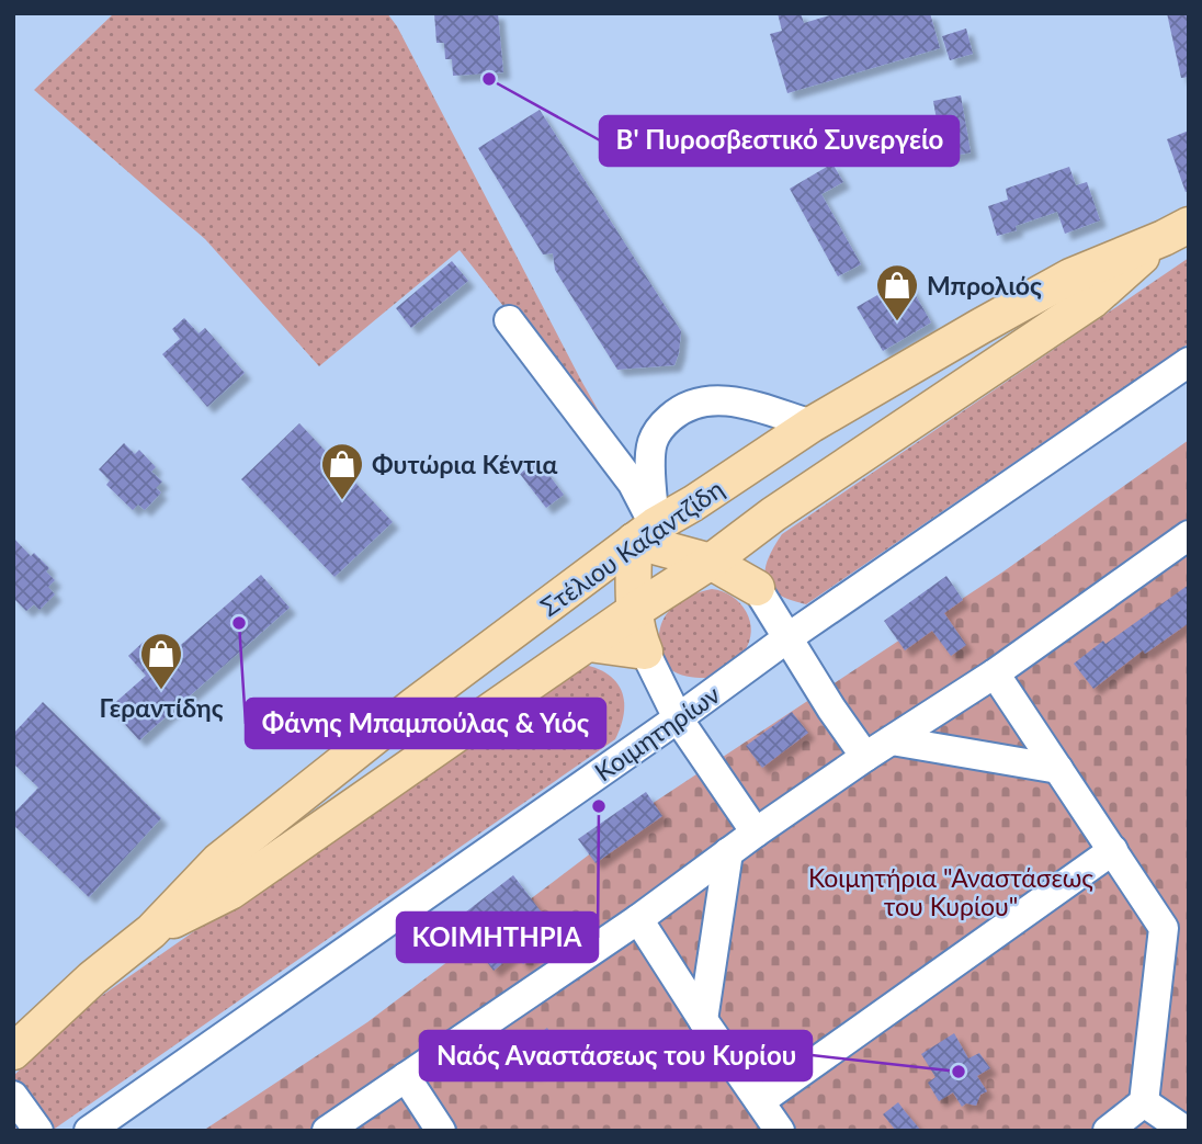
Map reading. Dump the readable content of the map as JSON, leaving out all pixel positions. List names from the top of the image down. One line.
{"streets":{"main road":["Στέλιου Καζαντζίδη"],"lane":["Κοιμητηρίων"]},"parks":["Κοιμητήρια \"Αναστάσεως του Κυρίου\""],"places":{"other":["Β' Πυροσβεστικό Συνεργείο","Φάνης Μπαμπούλας & Υιός","ΚΟΙΜΗΤΗΡΙΑ","Ναός Αναστάσεως του Κυρίου"],"shop":["Μπρολιός","Φυτώρια Κέντια","Γεραντίδης"]}}
